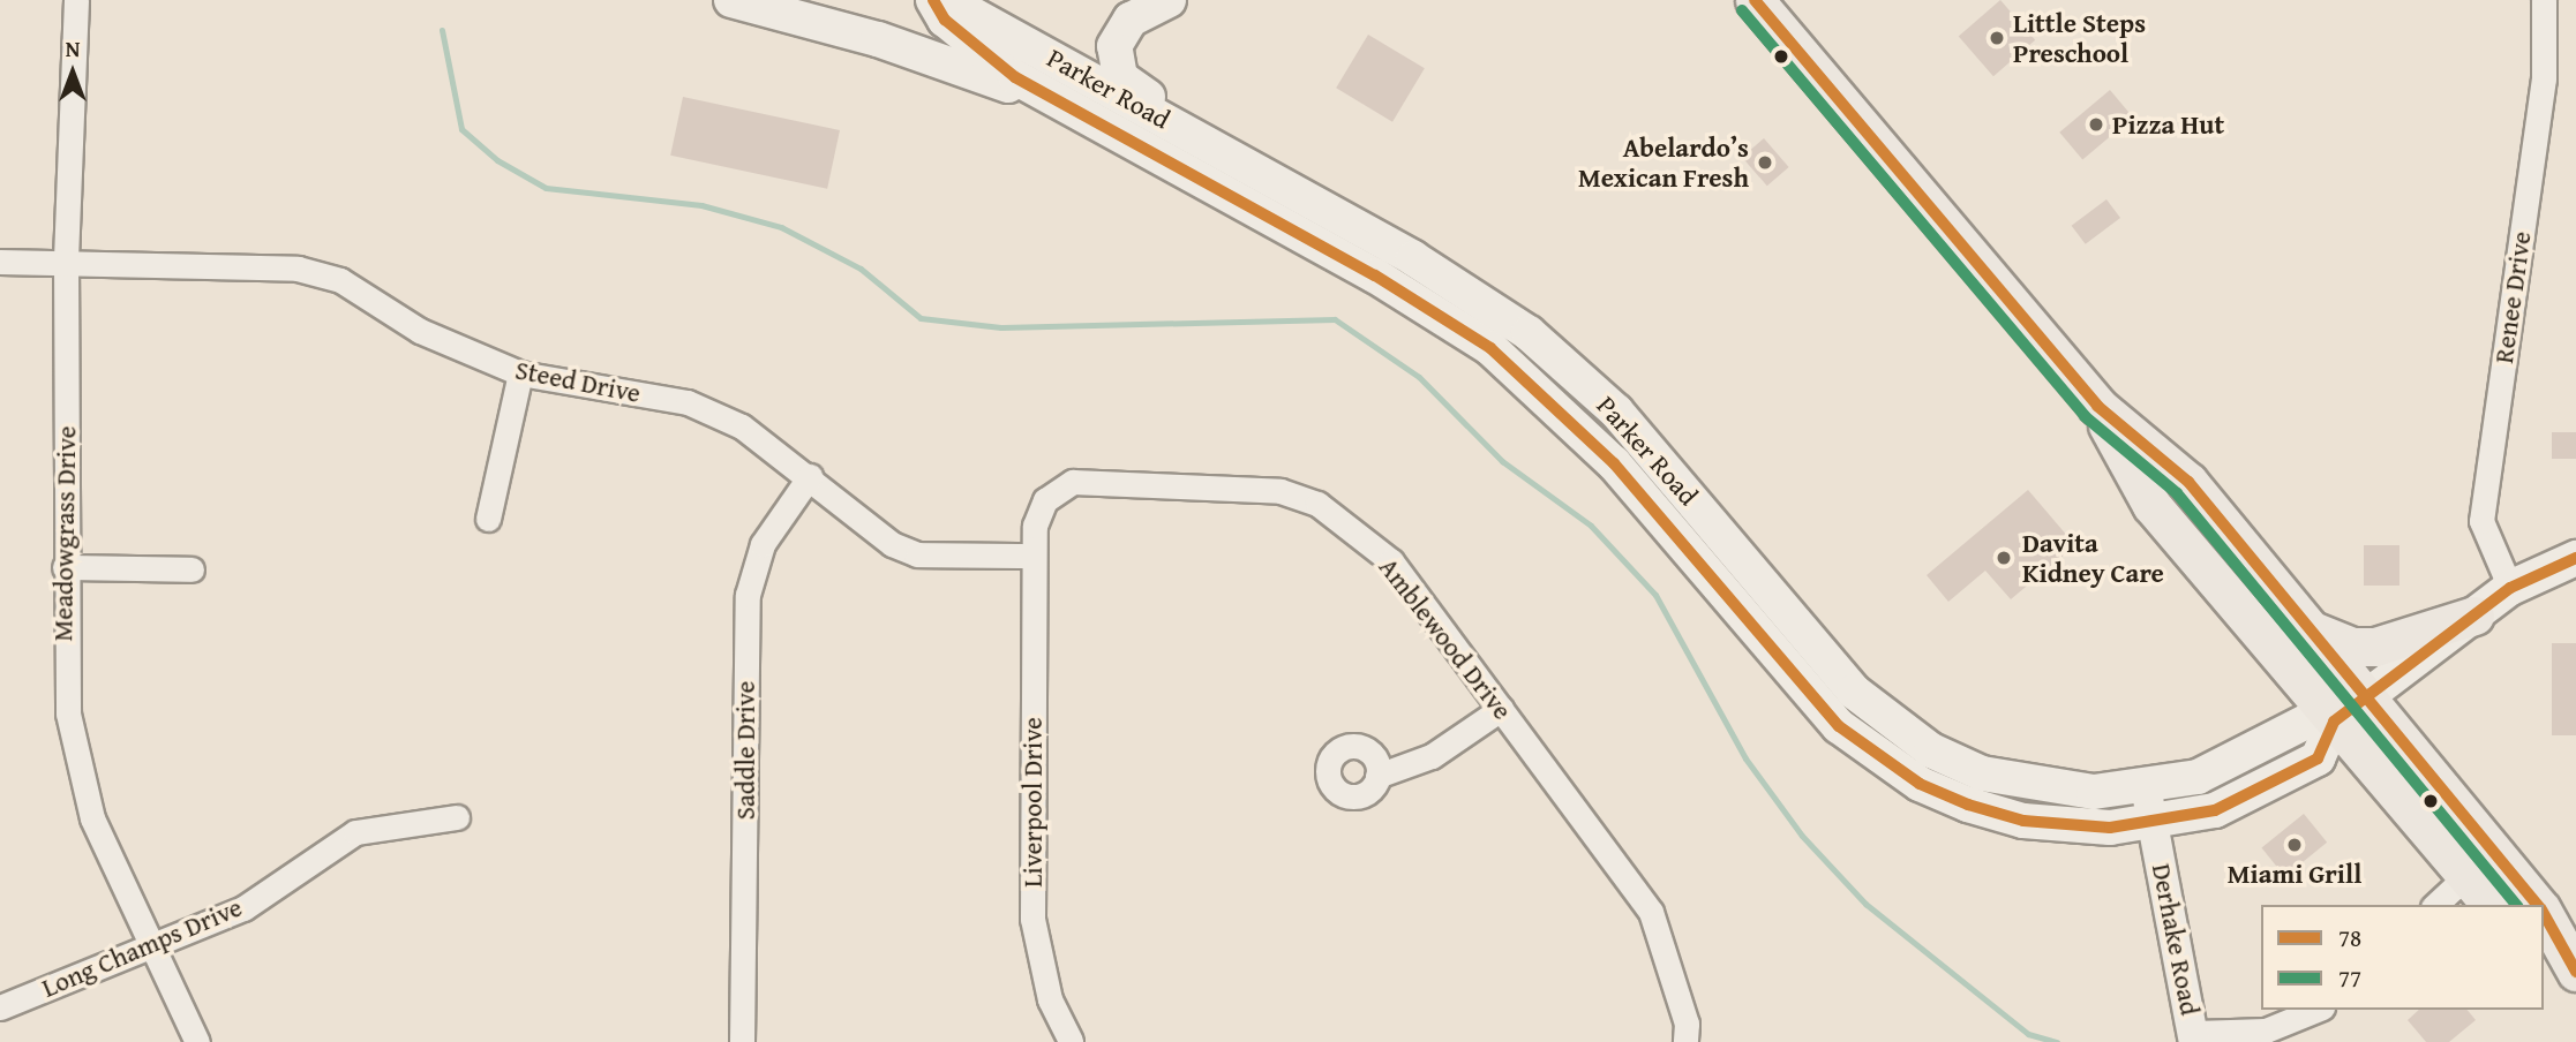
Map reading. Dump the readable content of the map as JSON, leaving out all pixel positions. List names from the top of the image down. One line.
{"streets":{"main road":["Parker Road"],"street":["Renee Drive","Steed Drive","Meadowgrass Drive","Amblewood Drive","Saddle Drive","Liverpool Drive","Derhake Road","Long Champs Drive"]},"crossings":[["Parker Road","Renee Drive"],["Parker Road","Derhake Road"],["Steed Drive","Meadowgrass Drive"],["Steed Drive","Amblewood Drive"],["Steed Drive","Saddle Drive"],["Steed Drive","Liverpool Drive"],["Meadowgrass Drive","Long Champs Drive"],["Amblewood Drive","Liverpool Drive"]],"places":["Little Steps Preschool","Pizza Hut","Abelardo’s Mexican Fresh","Davita Kidney Care","Miami Grill"],"lines":["transit line 78","transit line 77"],"legend":["78","77"],"north":"top"}
